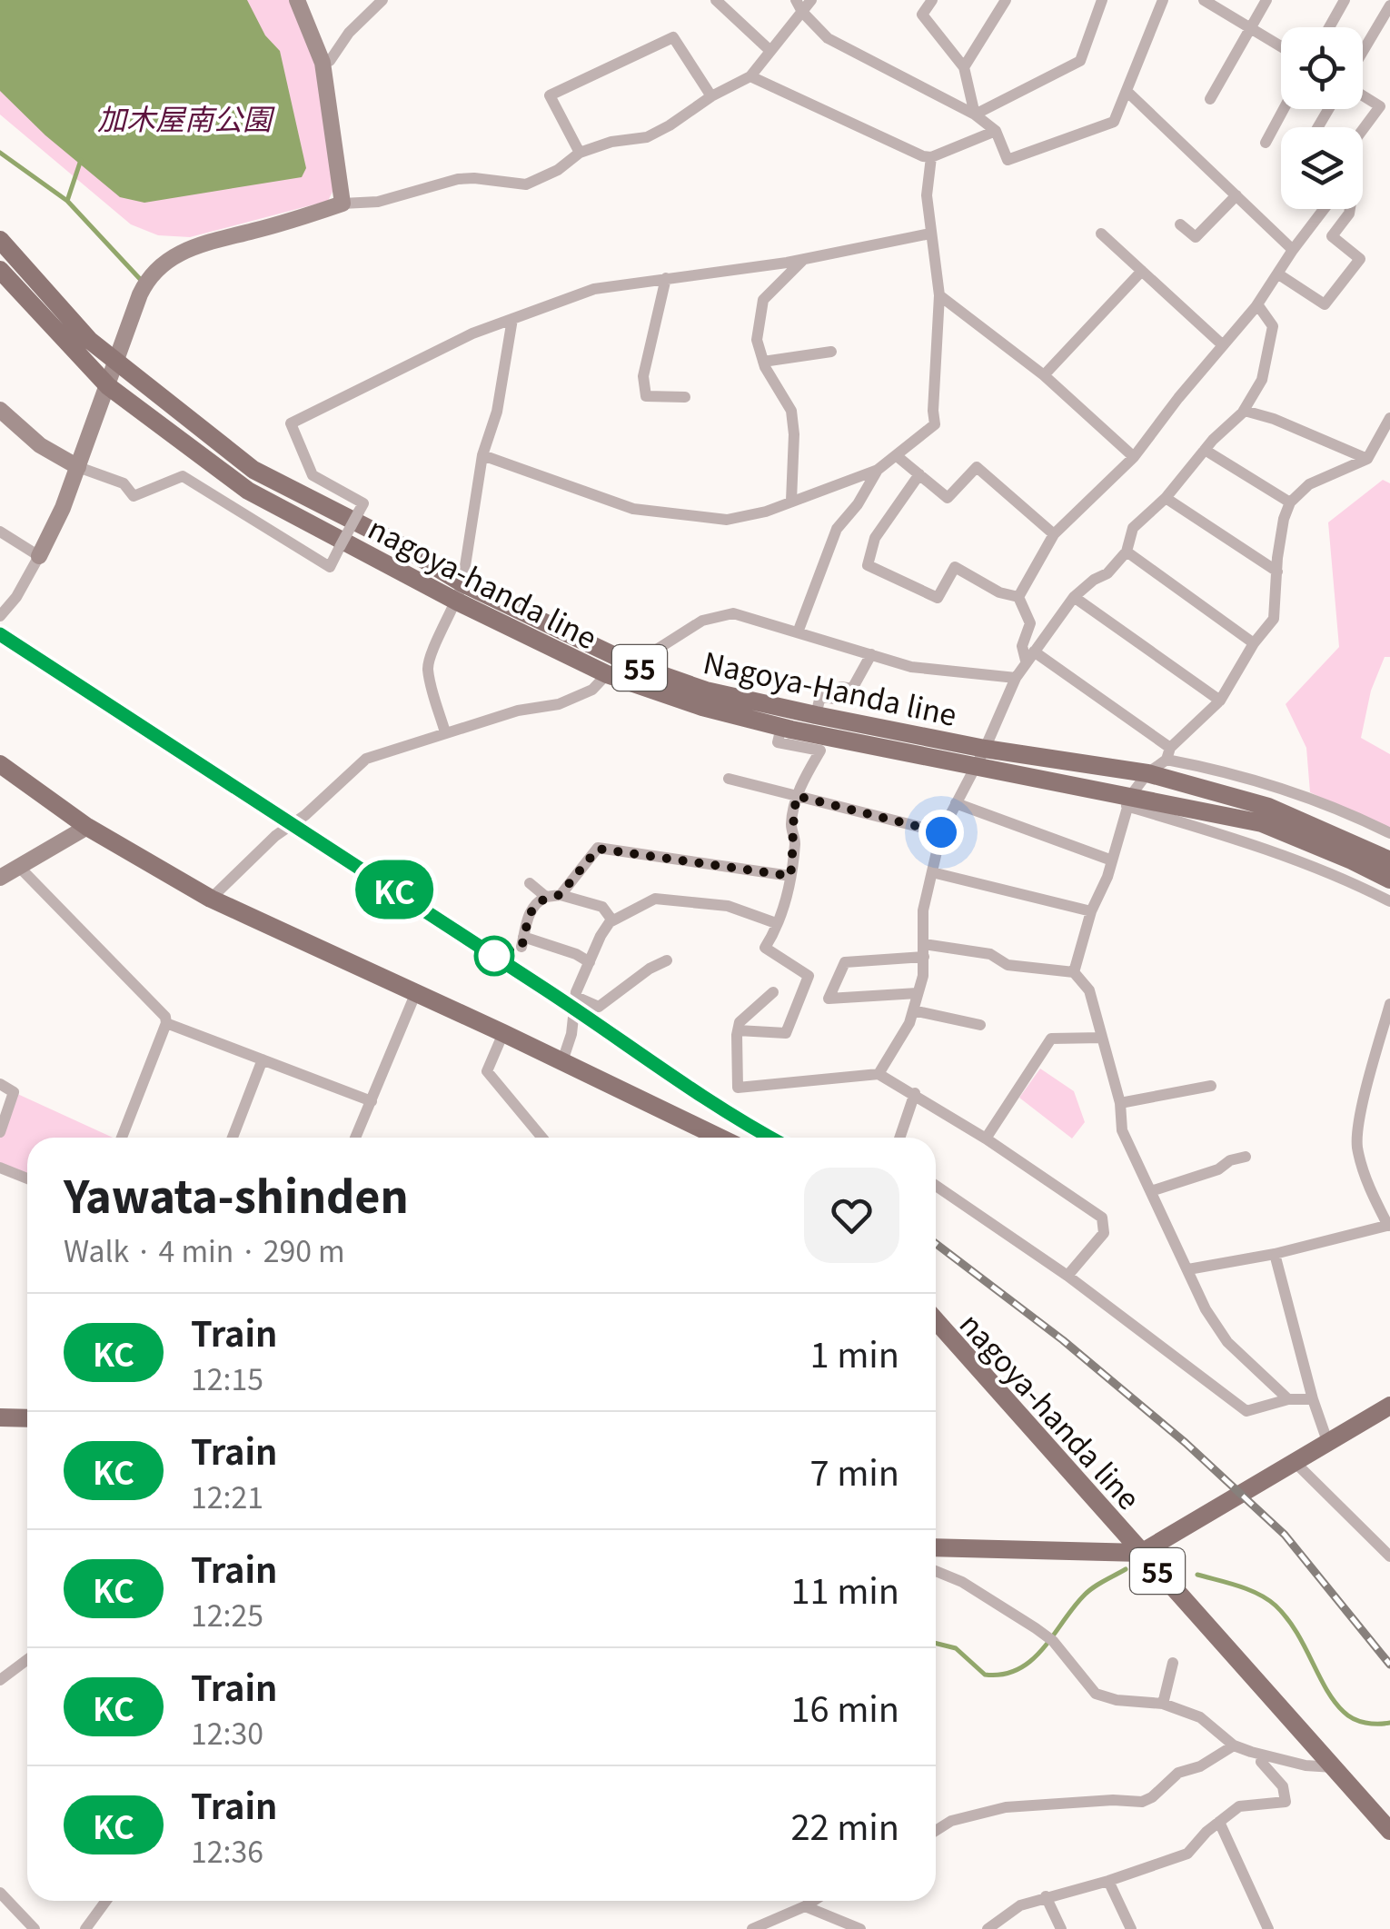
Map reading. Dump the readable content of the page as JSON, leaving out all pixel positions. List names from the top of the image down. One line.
{"streets":{"main road":["nagoya-handa line","55","Nagoya-Handa line"]},"crossings":[["nagoya-handa line","Nagoya-Handa line"]],"parks":["加木屋南公園"],"page":{"on_map":"KC","heading":["Yawata-shinden","Walk · 4 min · 290 m"],"list":[{"mark":"KC","name":"Train","note":"12:15","value":"1 min"},{"mark":"KC","name":"Train","note":"12:21","value":"7 min"},{"mark":"KC","name":"Train","note":"12:25","value":"11 min"},{"mark":"KC","name":"Train","note":"12:30","value":"16 min"},{"mark":"KC","name":"Train","note":"12:36","value":"22 min"}]}}
